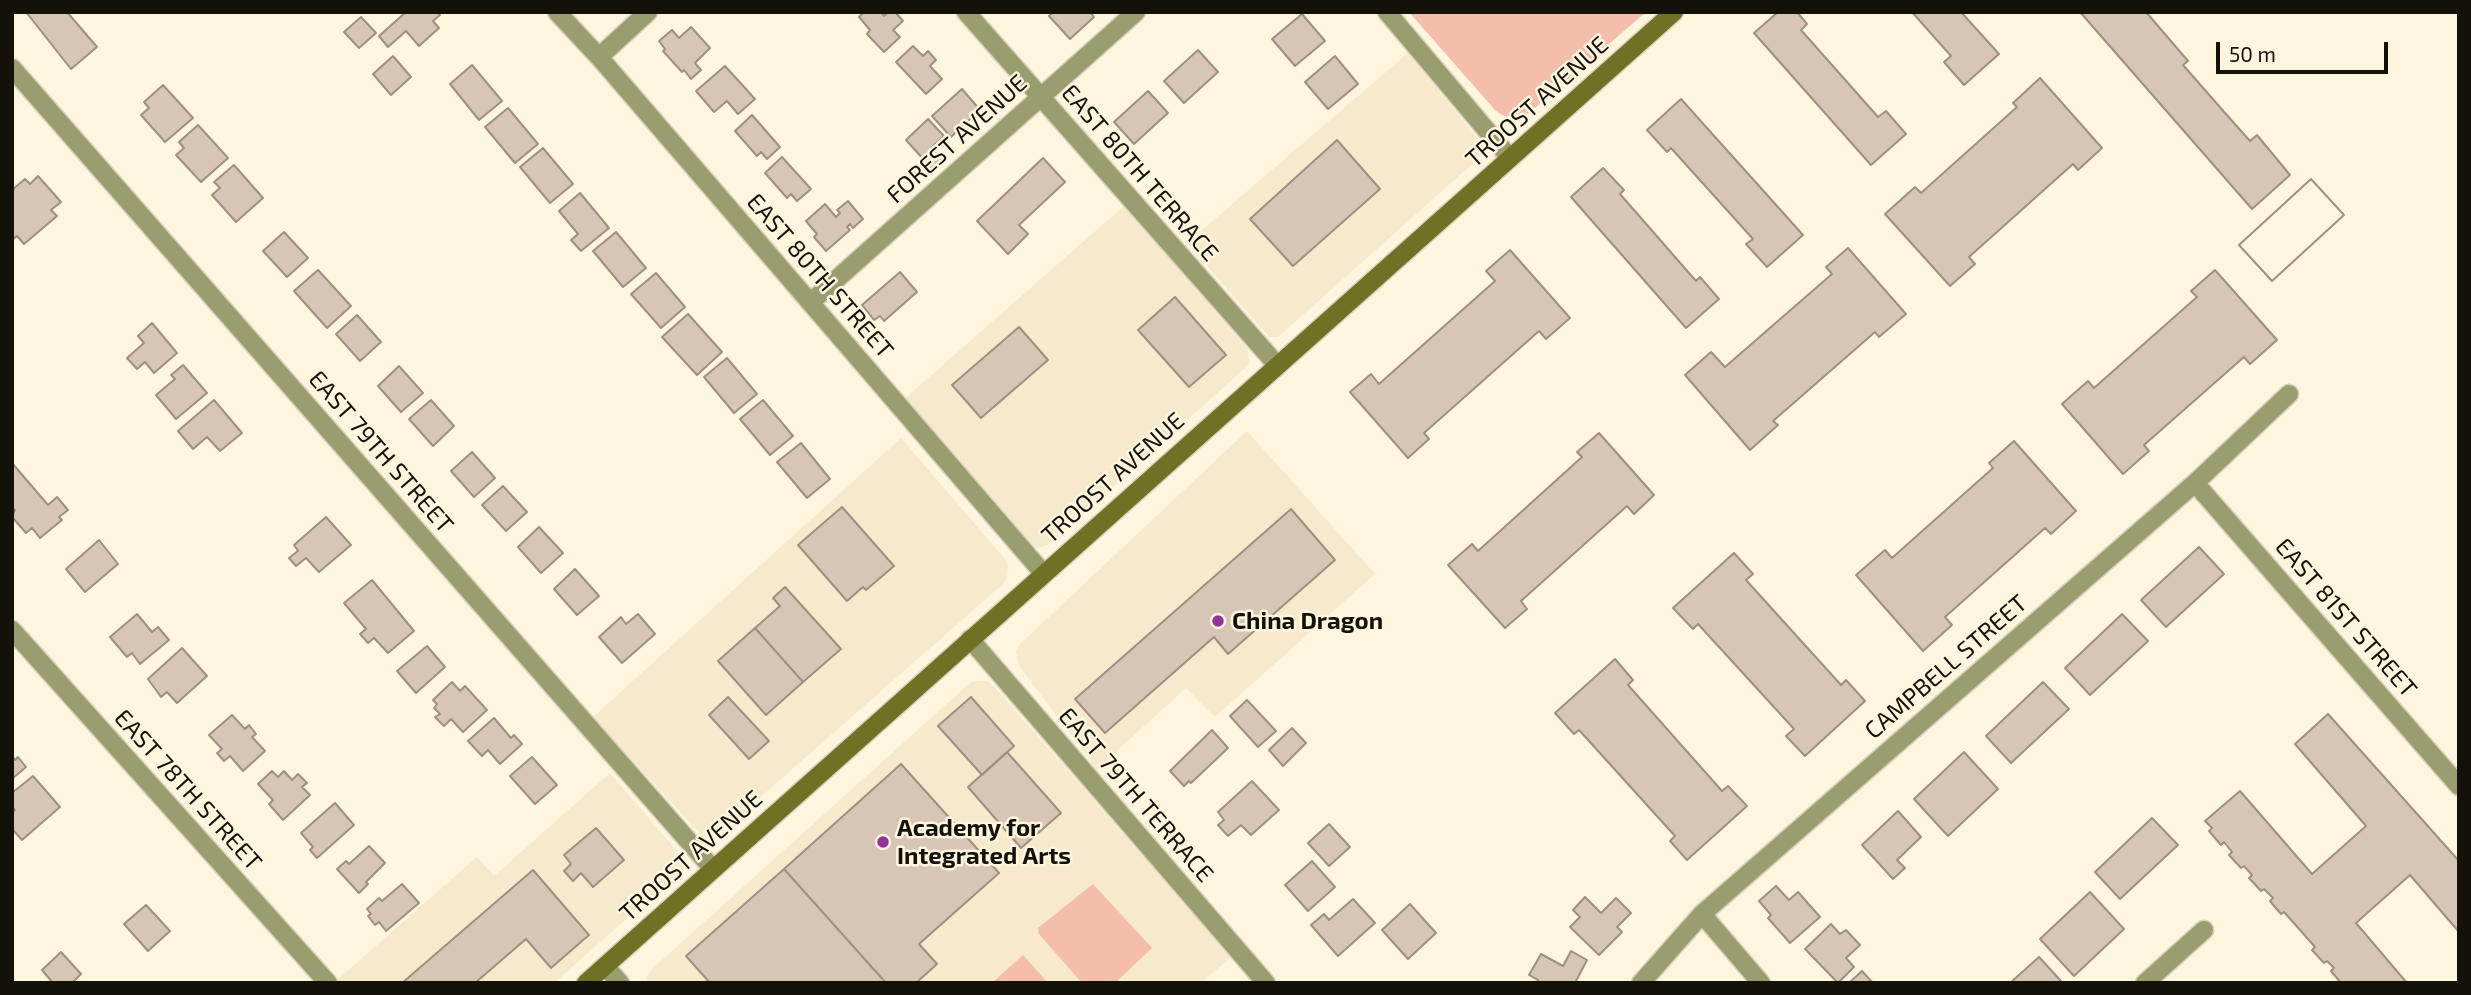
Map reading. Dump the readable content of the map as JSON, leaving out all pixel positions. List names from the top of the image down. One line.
{"streets":{"main road":["TROOST AVENUE"],"street":["FOREST AVENUE","EAST 80TH TERRACE","EAST 80TH STREET","EAST 79TH STREET","EAST 81ST STREET","CAMPBELL STREET","EAST 78TH STREET","EAST 79TH TERRACE"]},"crossings":[["TROOST AVENUE","EAST 80TH TERRACE"],["TROOST AVENUE","EAST 80TH STREET"],["TROOST AVENUE","EAST 79TH STREET"],["TROOST AVENUE","EAST 79TH TERRACE"],["FOREST AVENUE","EAST 80TH TERRACE"],["FOREST AVENUE","EAST 80TH STREET"],["EAST 81ST STREET","CAMPBELL STREET"]],"places":["China Dragon","Academy for Integrated Arts"],"scale_bar":"50 m"}
